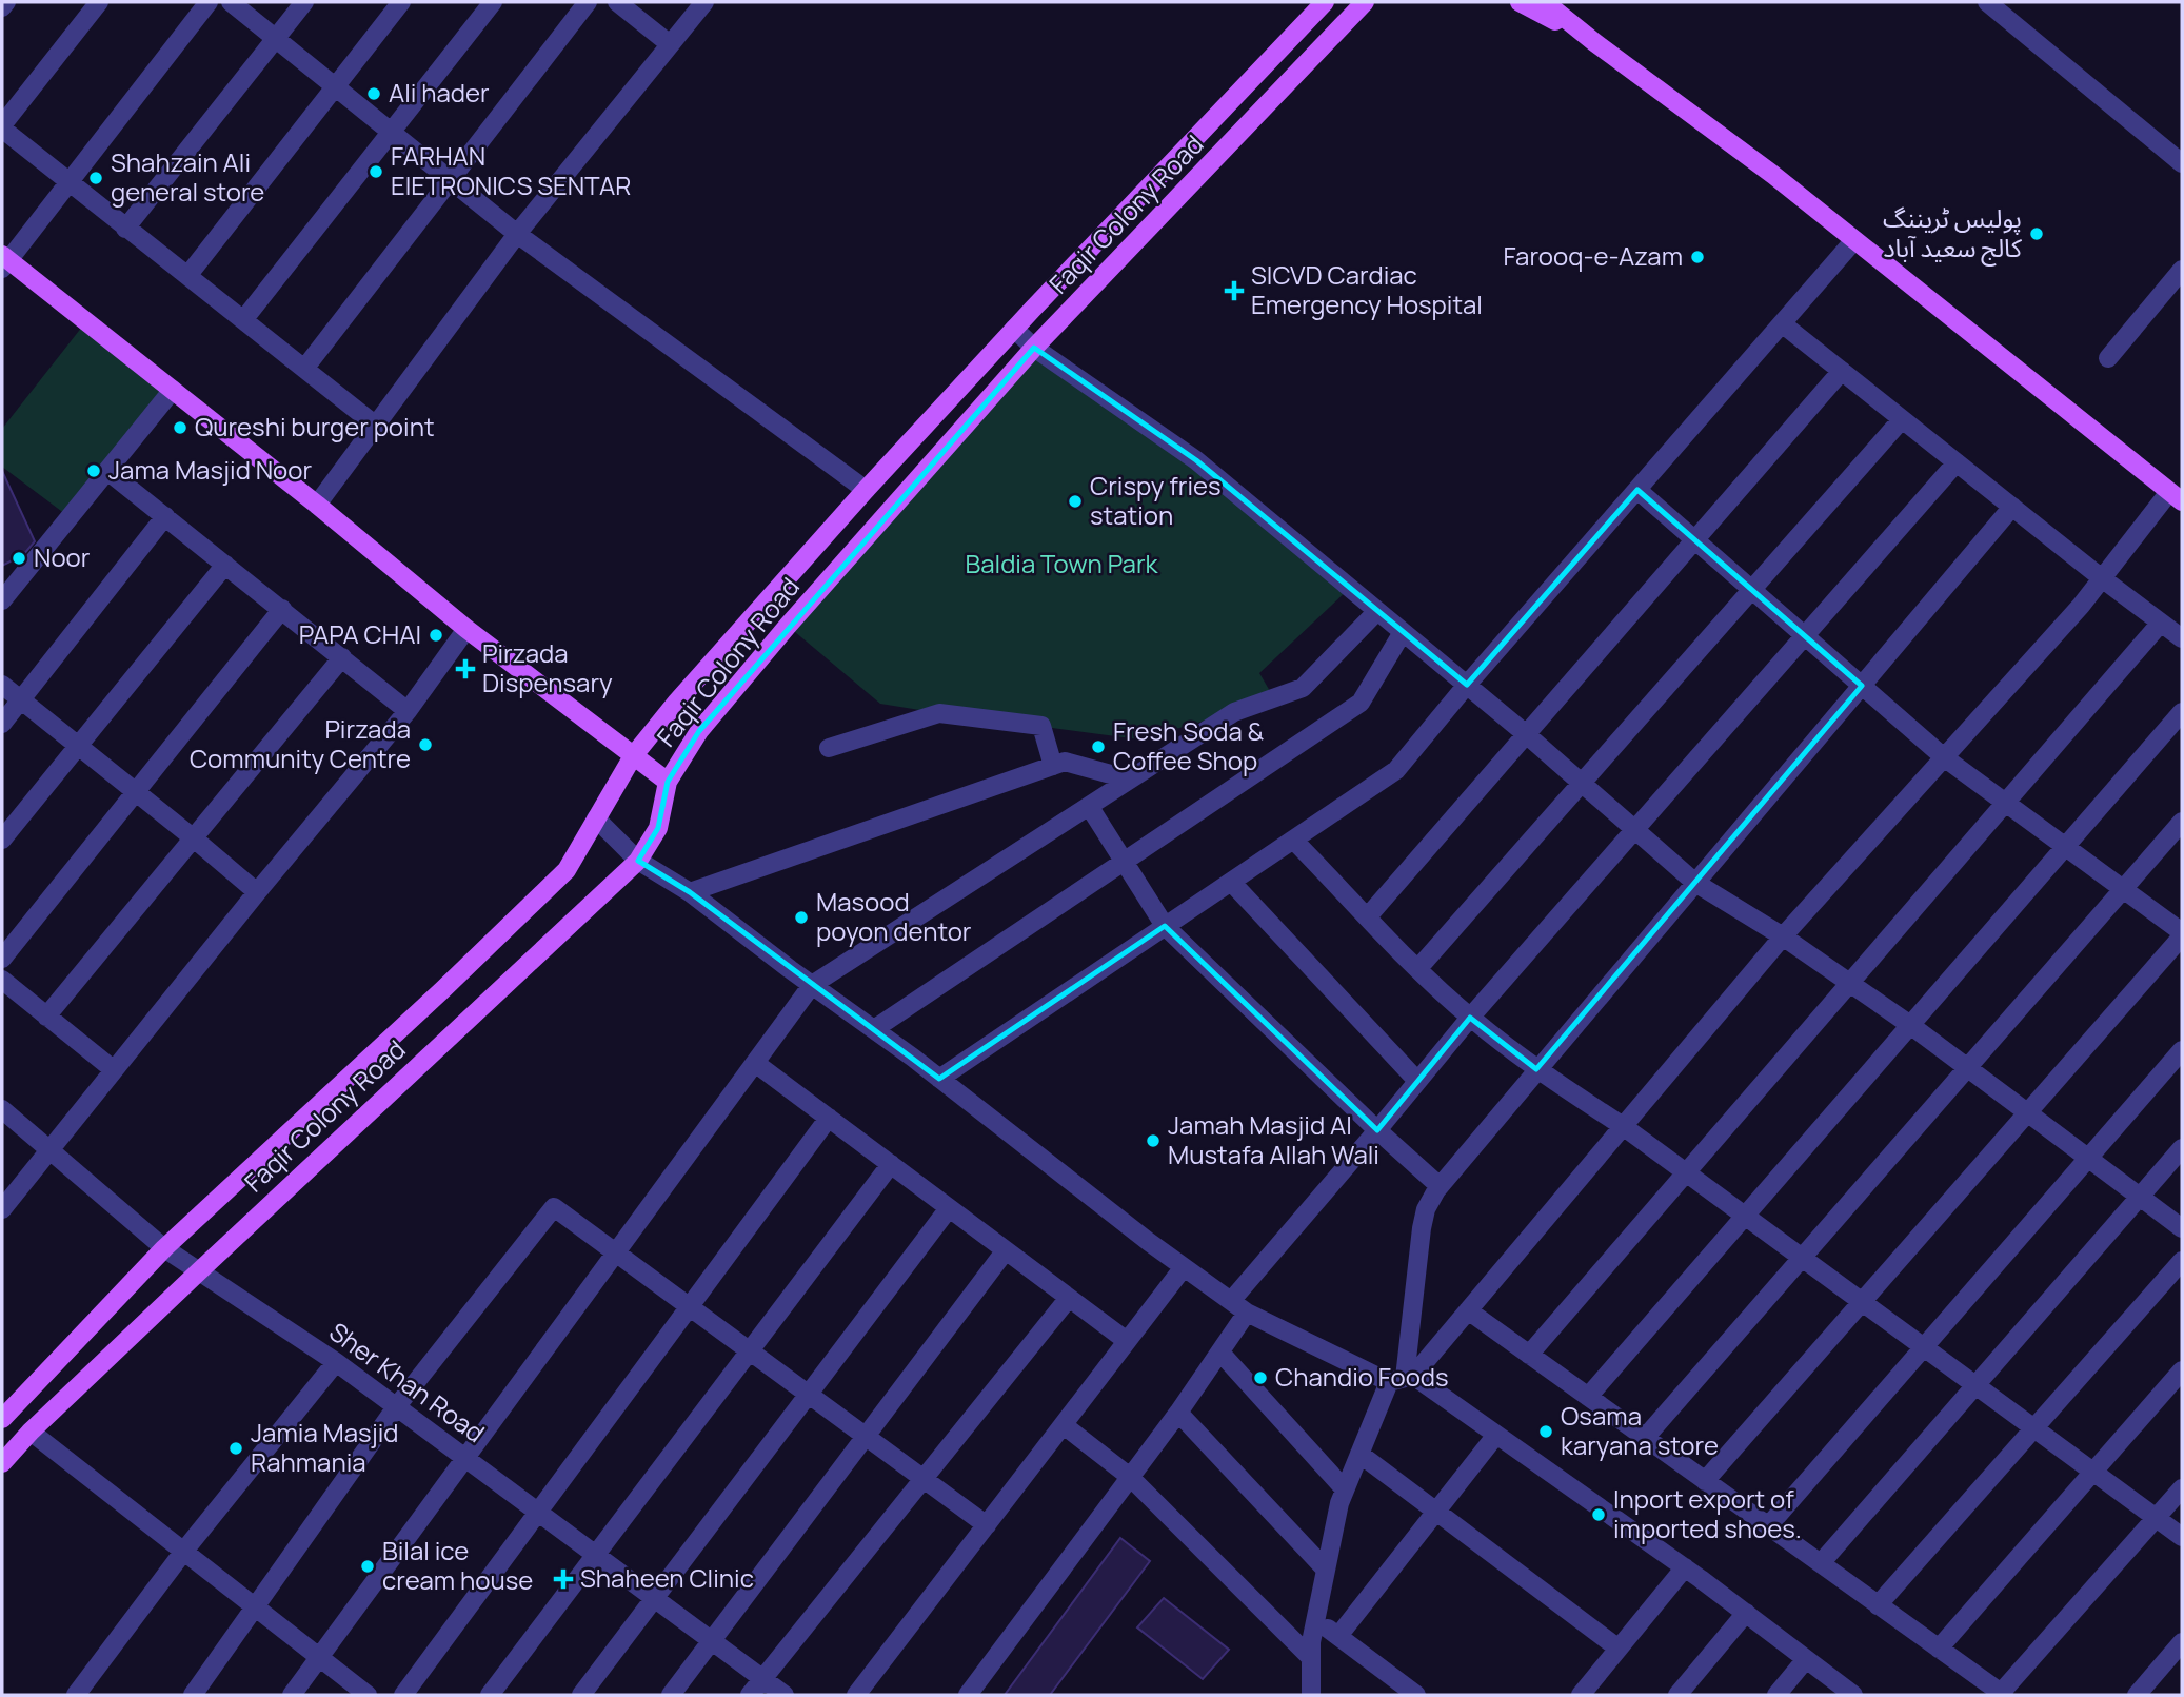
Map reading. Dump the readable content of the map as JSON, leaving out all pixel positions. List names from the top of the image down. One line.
{"streets":{"main road":["Faqir Colony Road"],"street":["Sher Khan Road"]},"crossings":[["Faqir Colony Road","Sher Khan Road"]],"parks":["Baldia Town Park"],"places":{"other":["Ali hader","FARHAN EIETRONICS SENTAR","Shahzain Ali general store","پولیس ٹریننگ کالج سعید آباد","Farooq-e-Azam","Qureshi burger point","Jama Masjid Noor","Crispy fries station","Noor","PAPA CHAI","Pirzada Community Centre","Fresh Soda & Coffee Shop","Masood poyon dentor","Jamah Masjid Al Mustafa Allah Wali","Chandio Foods","Osama karyana store","Jamia Masjid Rahmania","Inport export of imported shoes.","Bilal ice cream house"],"health":["SICVD Cardiac Emergency Hospital","Pirzada Dispensary","Shaheen Clinic"]}}
